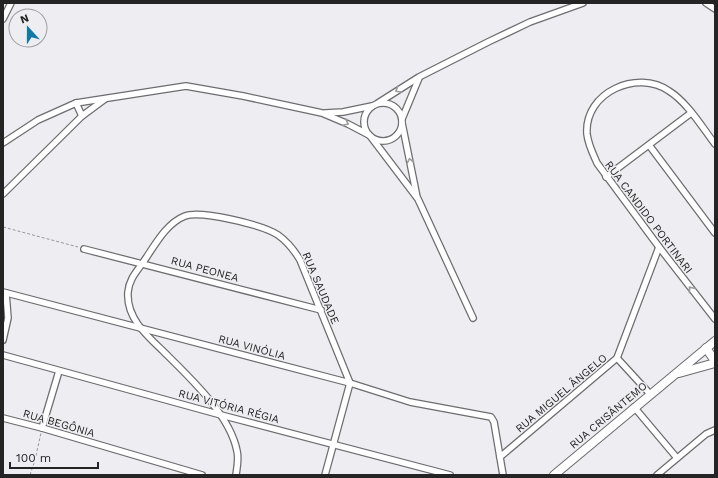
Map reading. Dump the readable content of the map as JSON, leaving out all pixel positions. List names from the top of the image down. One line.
{"streets":{"main road":["RUA CRISÂNTEMO"],"street":["RUA CANDIDO PORTINARI","RUA PEONEA","RUA SAUDADE","RUA VINÓLIA","RUA MIGUEL ÂNGELO","RUA VITÓRIA RÉGIA","RUA BEGÔNIA"]},"crossings":[["RUA CANDIDO PORTINARI","RUA MIGUEL ÂNGELO"],["RUA PEONEA","RUA SAUDADE"],["RUA SAUDADE","RUA VINÓLIA"],["RUA SAUDADE","RUA VITÓRIA RÉGIA"],["RUA VINÓLIA","RUA MIGUEL ÂNGELO"]],"scale_bar":"100 m","north":"top"}
